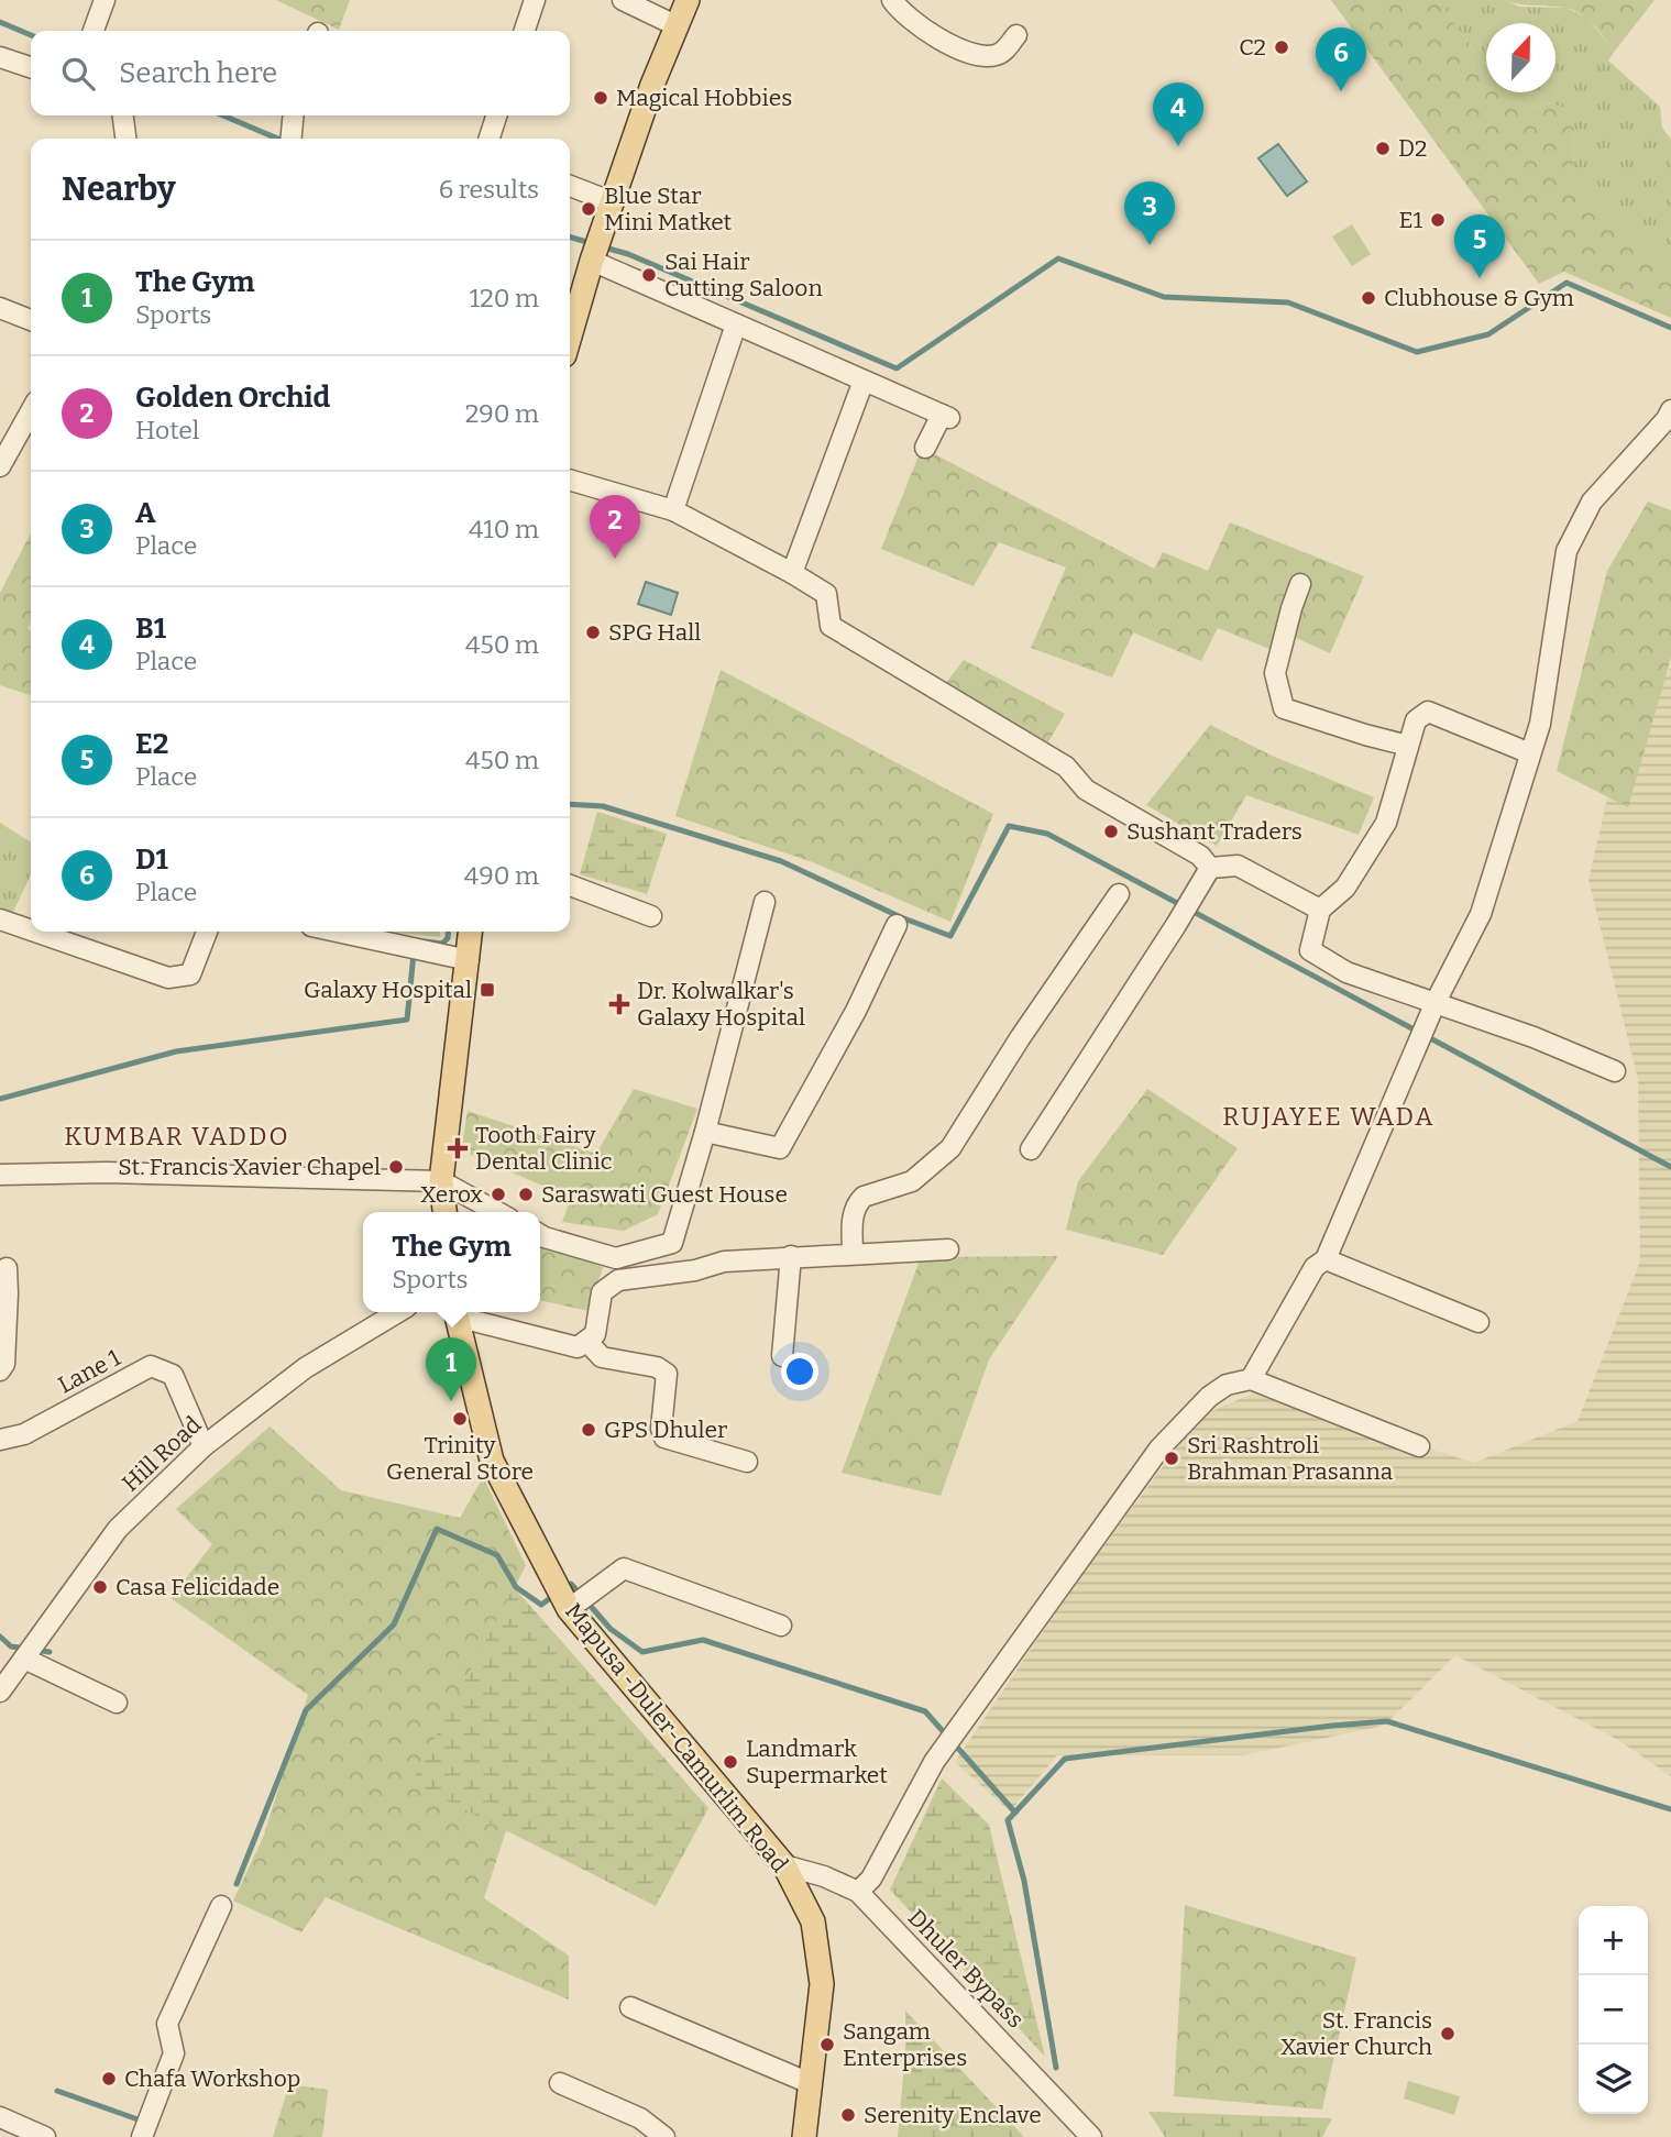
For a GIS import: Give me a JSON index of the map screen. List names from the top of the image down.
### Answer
{
  "streets": {
    "main road": ["Mapusa -Duler-Camurlim Road"],
    "street": ["Lane 1", "Hill Road", "Dhuler Bypass"]
  },
  "crossings": [
    ["Lane 1", "Hill Road"],
    ["Mapusa -Duler-Camurlim Road", "Dhuler Bypass"]
  ],
  "districts": ["RUJAYEE WADA", "KUMBAR VADDO"],
  "places": {
    "other": [
      "C2",
      "Magical Hobbies",
      "D2",
      "Blue Star Mini Matket",
      "E1",
      "Sai Hair Cutting Saloon",
      "Clubhouse & Gym",
      "SPG Hall",
      "Sushant Traders",
      "St. Francis Xavier Chapel",
      "Xerox",
      "Saraswati Guest House",
      "Trinity General Store",
      "GPS Dhuler",
      "Sri Rashtroli Brahman Prasanna",
      "Casa Felicidade",
      "Landmark Supermarket",
      "St. Francis Xavier Church",
      "Sangam Enterprises",
      "Chafa Workshop",
      "Serenity Enclave"
    ],
    "transit": ["Galaxy Hospital"],
    "health": ["Dr. Kolwalkar's Galaxy Hospital", "Tooth Fairy Dental Clinic"]
  },
  "north": "top",
  "page": {
    "pins": [
      "6",
      "4",
      "3",
      "5",
      "2",
      "1"
    ],
    "search": "Search here",
    "heading": ["Nearby", "6 results"],
    "list": [
      {
        "mark": "1",
        "name": "The Gym",
        "note": "Sports",
        "value": "120 m"
      },
      {
        "mark": "2",
        "name": "Golden Orchid",
        "note": "Hotel",
        "value": "290 m"
      },
      {
        "mark": "3",
        "name": "A",
        "note": "Place",
        "value": "410 m"
      },
      {
        "mark": "4",
        "name": "B1",
        "note": "Place",
        "value": "450 m"
      },
      {
        "mark": "5",
        "name": "E2",
        "note": "Place",
        "value": "450 m"
      },
      {
        "mark": "6",
        "name": "D1",
        "note": "Place",
        "value": "490 m"
      }
    ],
    "popup": ["The Gym", "Sports"],
    "map_buttons": ["+", "−"]
  }
}
